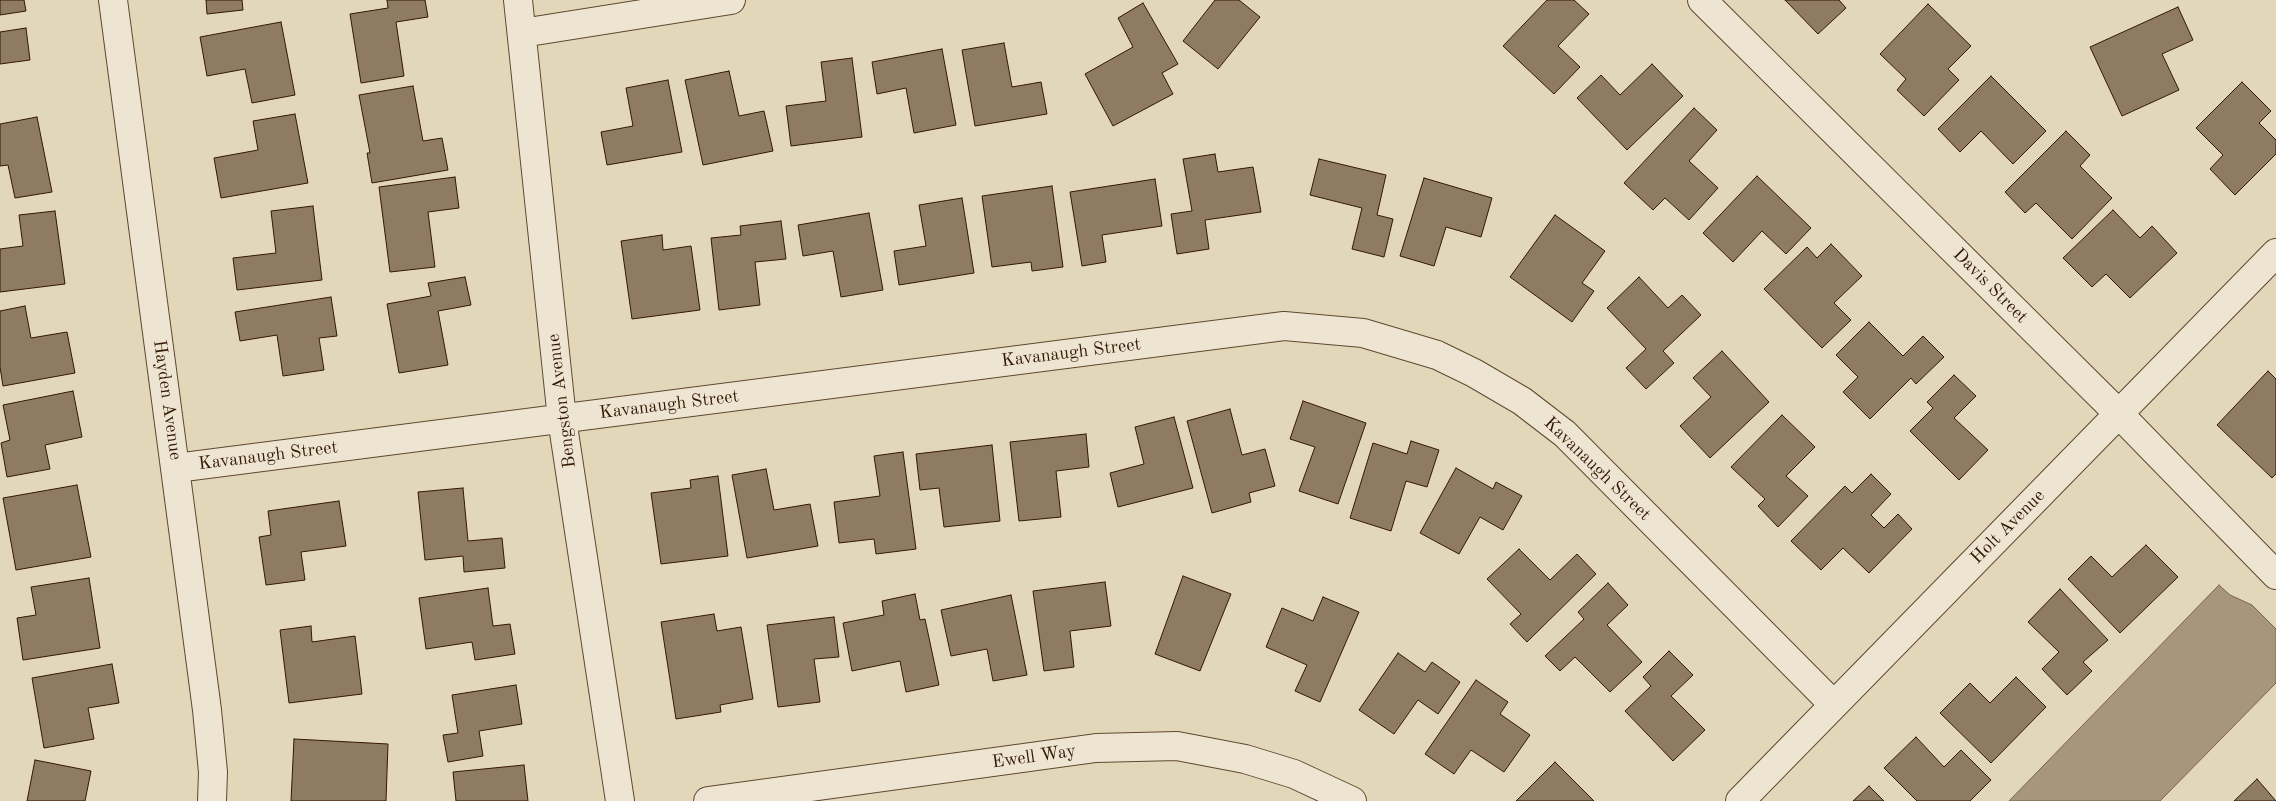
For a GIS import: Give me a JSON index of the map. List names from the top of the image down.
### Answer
{
  "streets": {
    "street": [
      "Davis Street",
      "Kavanaugh Street",
      "Hayden Avenue",
      "Bengston Avenue",
      "Holt Avenue",
      "Ewell Way"
    ]
  },
  "crossings": [
    ["Davis Street", "Holt Avenue"],
    ["Kavanaugh Street", "Hayden Avenue"],
    ["Kavanaugh Street", "Bengston Avenue"],
    ["Kavanaugh Street", "Holt Avenue"]
  ]
}
